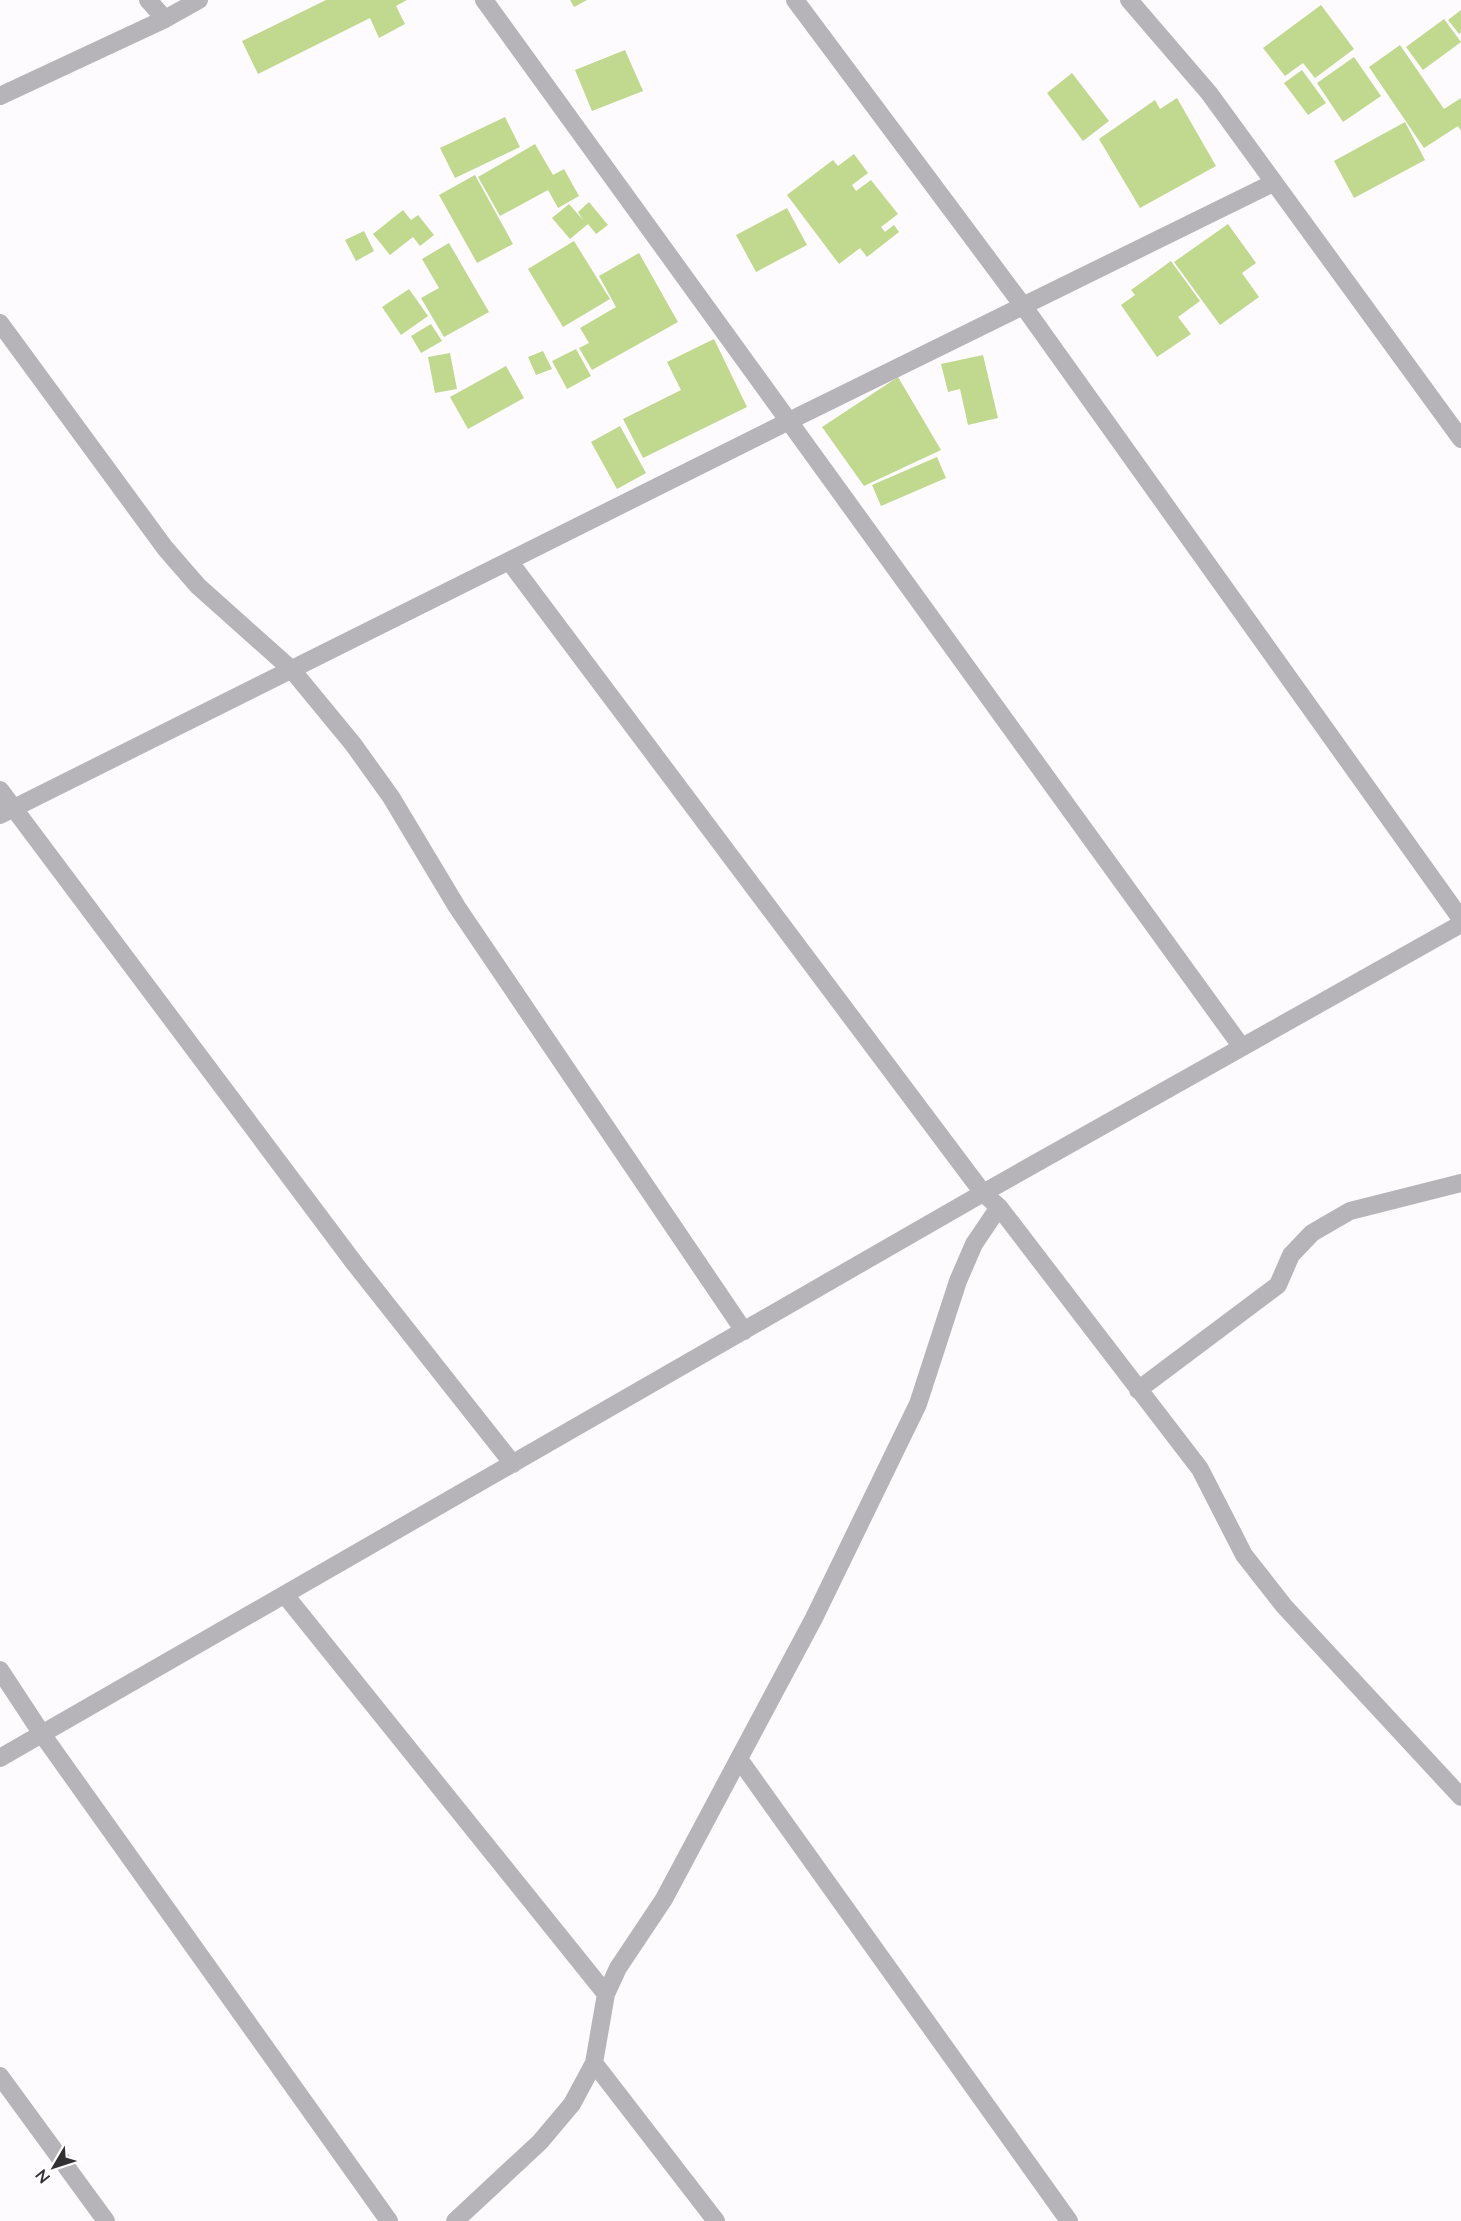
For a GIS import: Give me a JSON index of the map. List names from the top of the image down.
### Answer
{
  "north": "bottom left"
}
